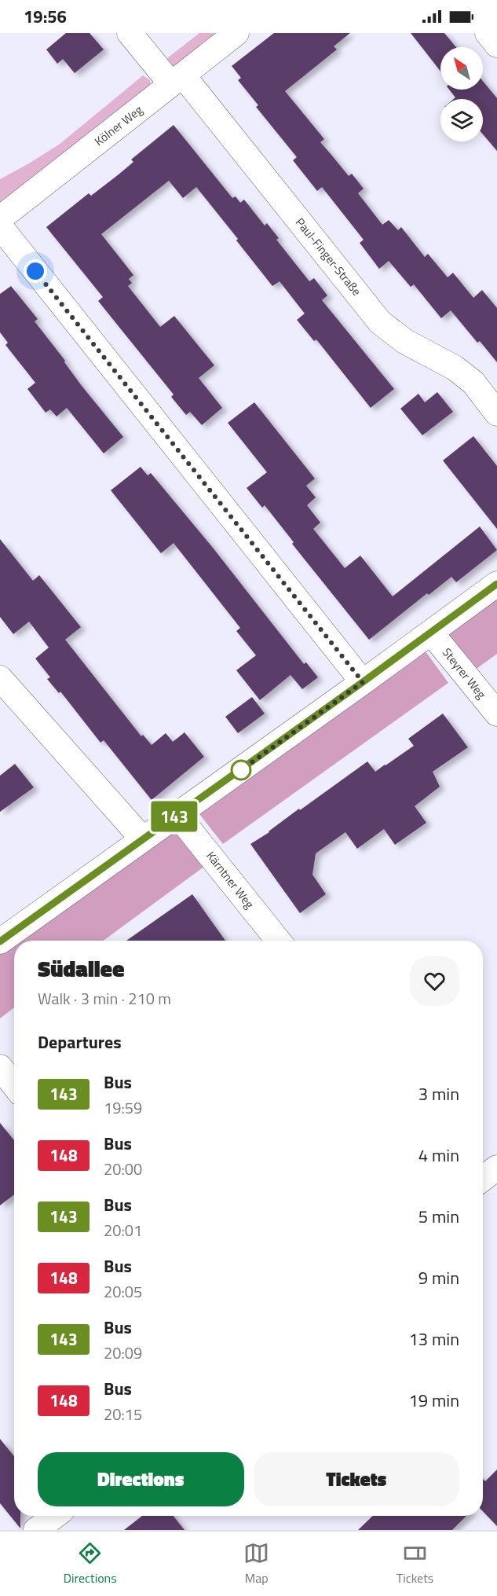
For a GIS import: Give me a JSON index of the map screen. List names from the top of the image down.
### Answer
{
  "streets": {
    "street": [
      "Kölner Weg",
      "Paul-Finger-Straße",
      "Steyrer Weg",
      "Kärntner Weg"
    ]
  },
  "crossings": [
    ["Kölner Weg", "Paul-Finger-Straße"]
  ],
  "lines": ["bus line 143"],
  "north": "top left",
  "page": {
    "status": "19:56",
    "on_map": "143",
    "heading": [
      ["Südallee", "Walk · 3 min · 210 m"],
      "Departures"
    ],
    "list": [
      {
        "mark": "143",
        "name": "Bus",
        "note": "19:59",
        "value": "3 min"
      },
      {
        "mark": "148",
        "name": "Bus",
        "note": "20:00",
        "value": "4 min"
      },
      {
        "mark": "143",
        "name": "Bus",
        "note": "20:01",
        "value": "5 min"
      },
      {
        "mark": "148",
        "name": "Bus",
        "note": "20:05",
        "value": "9 min"
      },
      {
        "mark": "143",
        "name": "Bus",
        "note": "20:09",
        "value": "13 min"
      },
      {
        "mark": "148",
        "name": "Bus",
        "note": "20:15",
        "value": "19 min"
      }
    ],
    "buttons": ["Directions", "Tickets"],
    "tabs": ["Directions", "Map", "Tickets"]
  }
}
